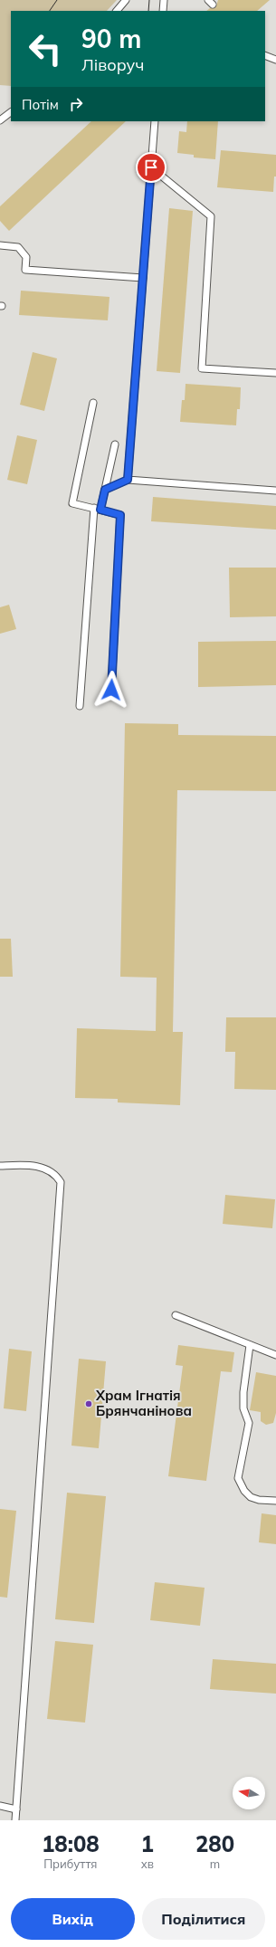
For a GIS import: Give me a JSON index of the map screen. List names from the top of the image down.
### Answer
{
  "places": ["Храм Ігнатія Брянчанінова"],
  "north": "left",
  "page": {
    "turn": ["90 m", "Ліворуч"],
    "then": "Потім",
    "eta": [
      "18:08",
      "Прибуття",
      "1",
      "хв",
      "280",
      "m"
    ],
    "buttons": ["Вихід", "Поділитися"]
  }
}
